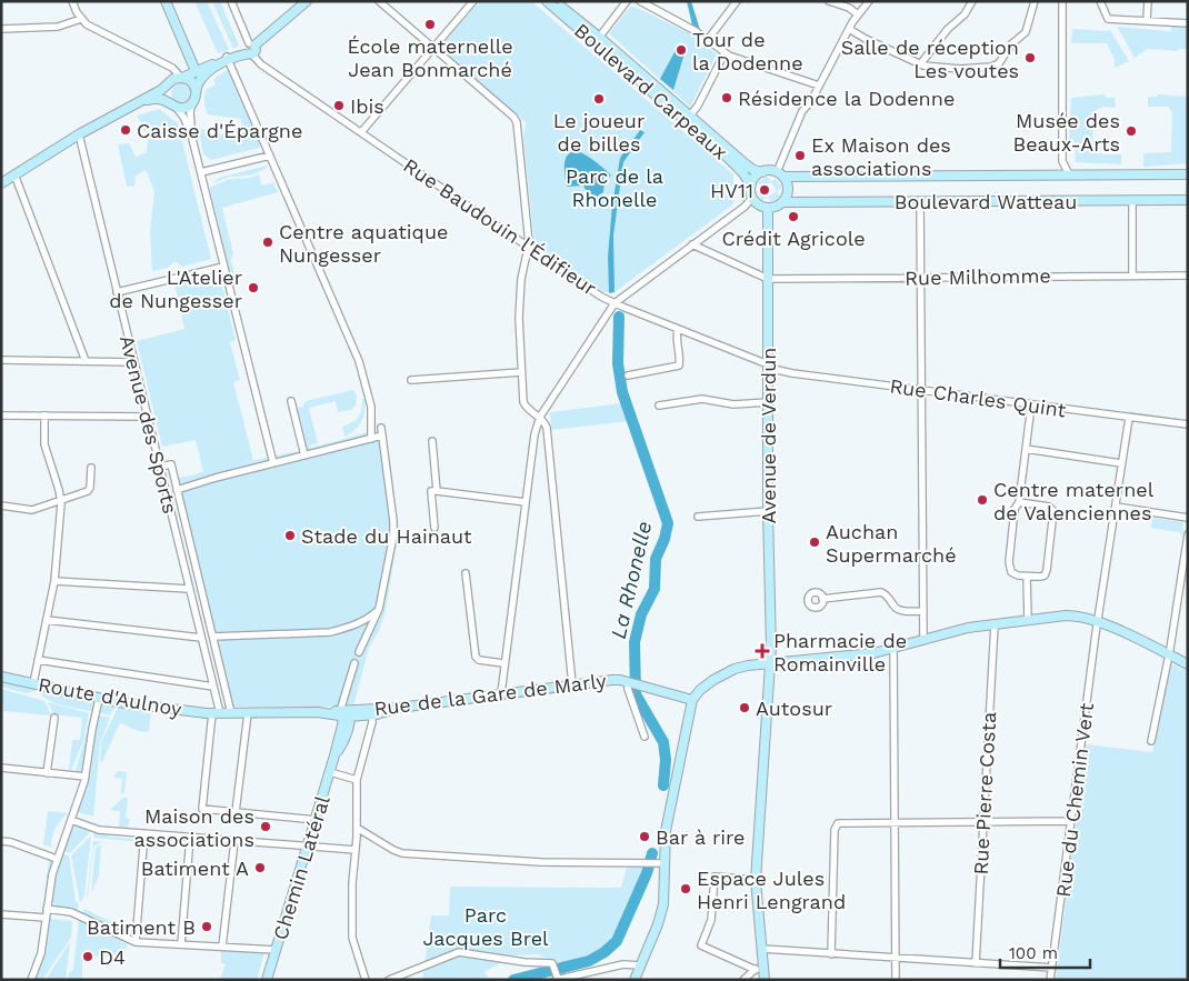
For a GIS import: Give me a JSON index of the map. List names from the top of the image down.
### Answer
{
  "streets": {
    "main road": [
      "Boulevard Carpeaux",
      "Boulevard Watteau",
      "Avenue de Verdun",
      "Rue de la Gare de Marly",
      "Route d'Aulnoy",
      "Chemin Latéral"
    ],
    "street": [
      "Rue Baudouin l'Édifieur",
      "Rue Milhomme",
      "Rue Charles Quint",
      "Avenue des Sports",
      "Rue Pierre Costa",
      "Rue du Chemin Vert"
    ]
  },
  "crossings": [
    ["Boulevard Carpeaux", "Boulevard Watteau"],
    ["Boulevard Carpeaux", "Avenue de Verdun"],
    ["Boulevard Watteau", "Avenue de Verdun"],
    ["Rue Baudouin l'Édifieur", "Rue Charles Quint"],
    ["Rue Baudouin l'Édifieur", "Avenue de Verdun"],
    ["Rue Milhomme", "Avenue de Verdun"],
    ["Rue Charles Quint", "Avenue de Verdun"],
    ["Rue Charles Quint", "Rue du Chemin Vert"],
    ["Avenue des Sports", "Route d'Aulnoy"],
    ["Rue de la Gare de Marly", "Route d'Aulnoy"],
    ["Rue de la Gare de Marly", "Chemin Latéral"],
    ["Route d'Aulnoy", "Chemin Latéral"]
  ],
  "water": ["La Rhonelle"],
  "parks": ["Parc de la Rhonelle", "Parc Jacques Brel"],
  "places": {
    "other": [
      "École maternelle Jean Bonmarché",
      "Tour de la Dodenne",
      "Salle de réception Les voutes",
      "Résidence la Dodenne",
      "Le joueur de billes",
      "Ibis",
      "Caisse d'Épargne",
      "Musée des Beaux-Arts",
      "Ex Maison des associations",
      "HV11",
      "Crédit Agricole",
      "Centre aquatique Nungesser",
      "L'Atelier de Nungesser",
      "Centre maternel de Valenciennes",
      "Stade du Hainaut",
      "Auchan Supermarché",
      "Autosur",
      "Maison des associations",
      "Bar à rire",
      "Batiment A",
      "Espace Jules Henri Lengrand",
      "Batiment B",
      "D4"
    ],
    "health": ["Pharmacie de Romainville"]
  },
  "scale_bar": "100 m"
}
